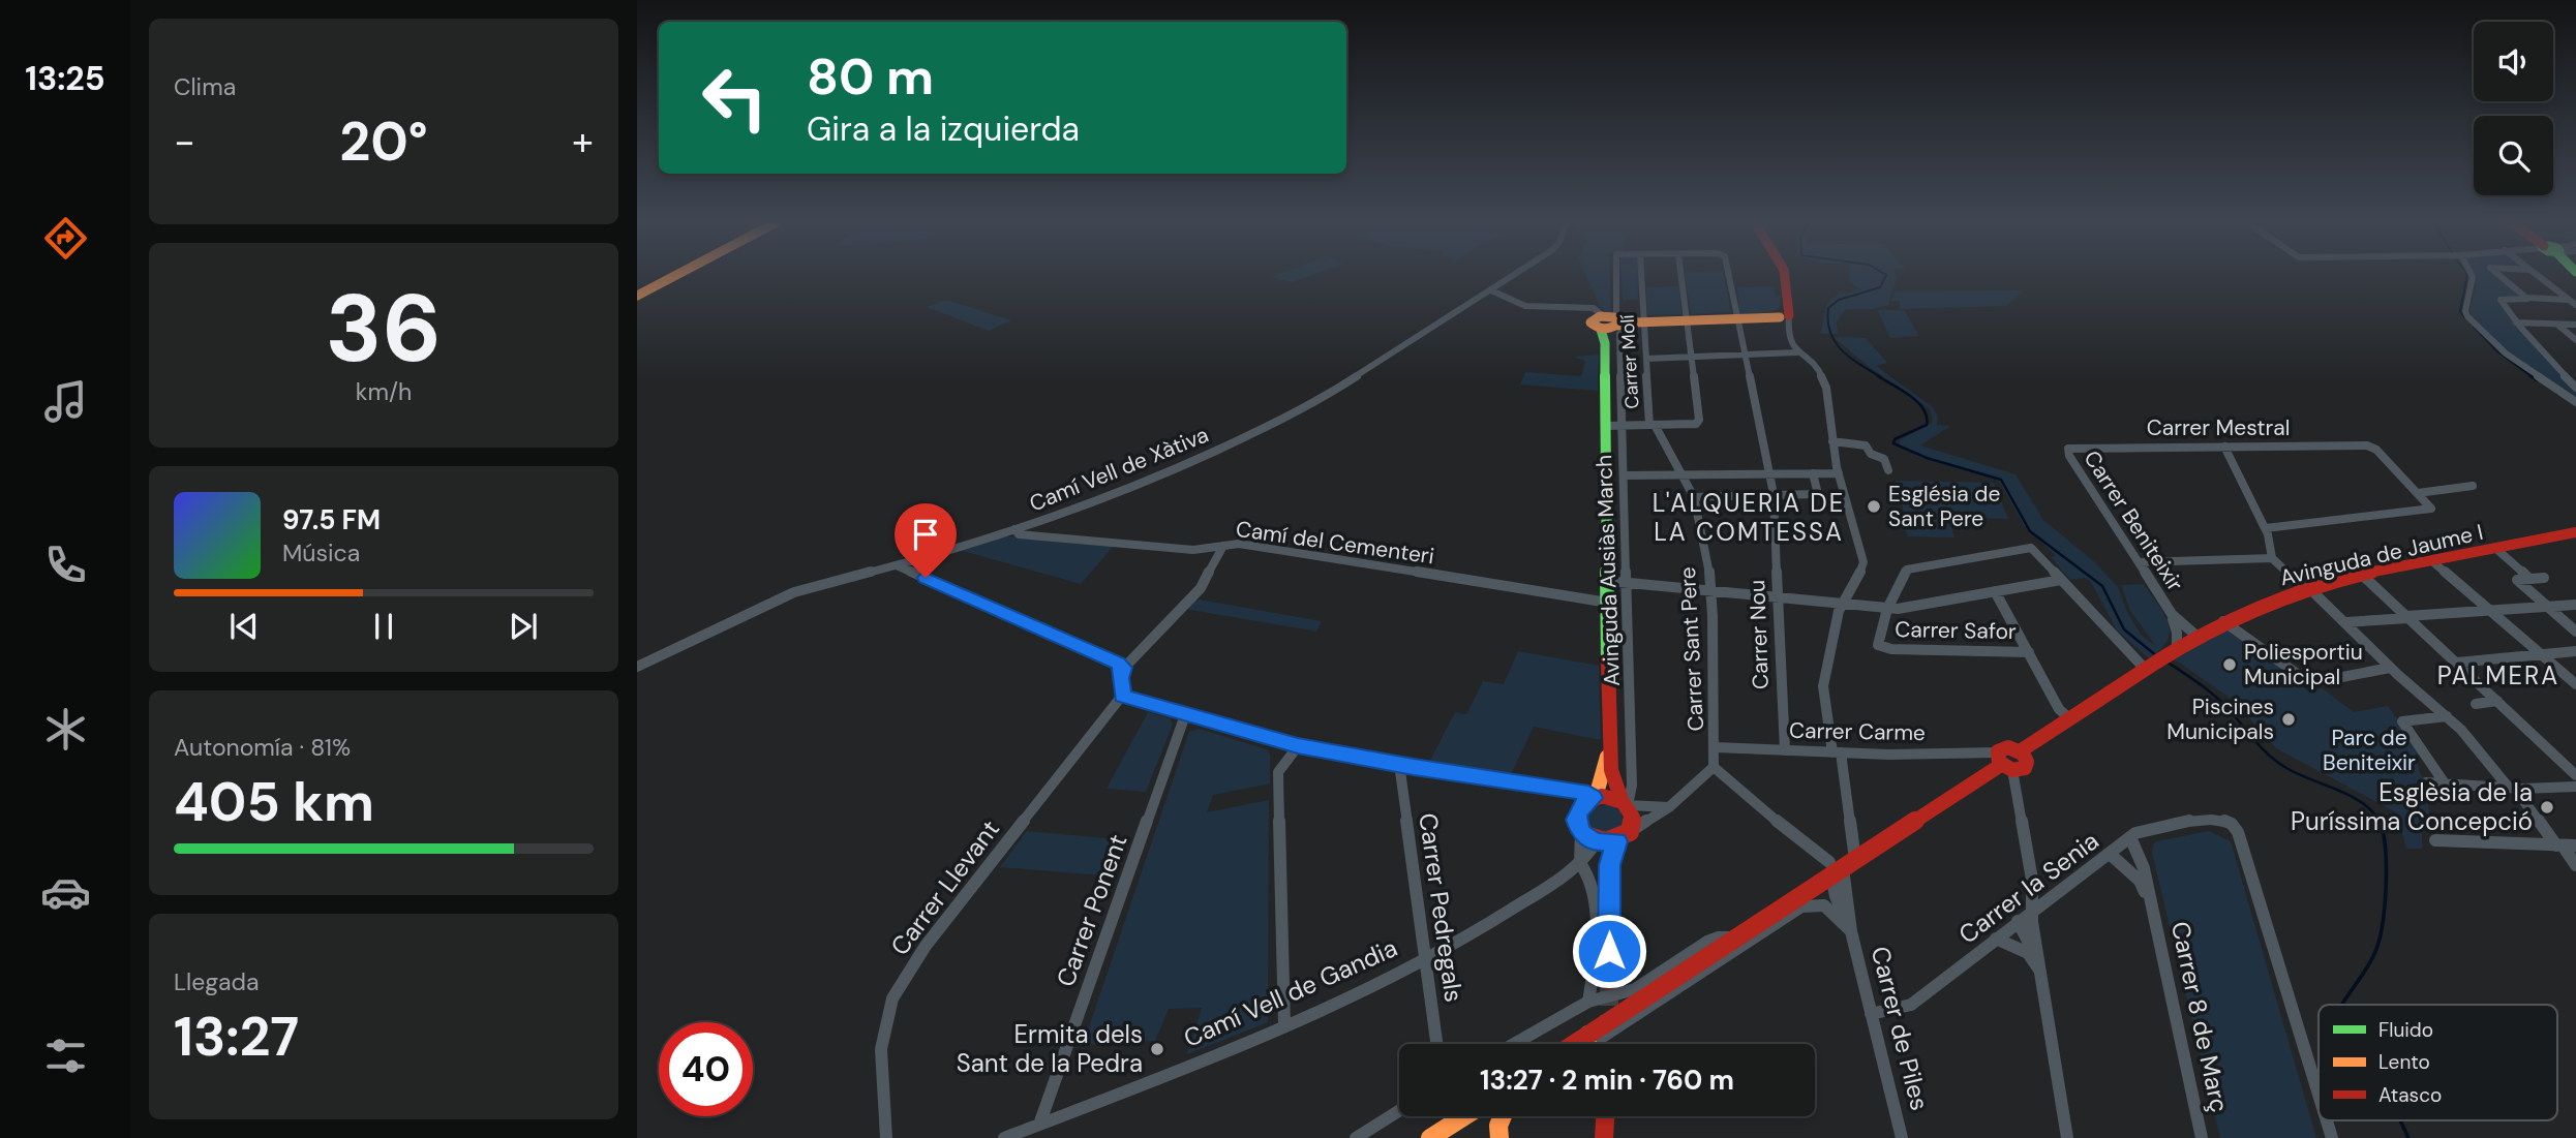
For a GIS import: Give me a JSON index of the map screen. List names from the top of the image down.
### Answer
{
  "streets": {
    "main road": ["Avinguda de Jaume I"],
    "street": [
      "Carrer Molí",
      "Carrer Mestral",
      "Camí Vell de Xàtiva",
      "Carrer Beniteixir",
      "Camí del Cementeri",
      "Avinguda Ausiàs March",
      "Carrer Safor",
      "Carrer Nou",
      "Carrer Sant Pere",
      "Carrer Carme",
      "Carrer Llevant",
      "Carrer la Senia",
      "Carrer Pedregals",
      "Carrer Ponent",
      "Camí Vell de Gandia",
      "Carrer 8 de Març",
      "Carrer de Piles"
    ]
  },
  "crossings": [
    ["Carrer Molí", "Carrer Sant Pere"],
    ["Carrer Mestral", "Carrer Beniteixir"],
    ["Camí Vell de Xàtiva", "Camí del Cementeri"],
    ["Carrer Beniteixir", "Avinguda de Jaume I"],
    ["Avinguda Ausiàs March", "Camí Vell de Gandia"],
    ["Carrer Nou", "Carrer Carme"],
    ["Carrer Sant Pere", "Carrer Carme"],
    ["Carrer la Senia", "Carrer 8 de Març"],
    ["Carrer la Senia", "Carrer de Piles"],
    ["Carrer Pedregals", "Camí Vell de Gandia"],
    ["Carrer Ponent", "Camí Vell de Gandia"]
  ],
  "districts": ["L'ALQUERIA DE LA COMTESSA", "PALMERA"],
  "parks": ["Parc de Beniteixir"],
  "places": [
    "Església de Sant Pere",
    "Poliesportiu Municipal",
    "Piscines Municipals",
    "Esglèsia de la Puríssima Concepció",
    "Ermita dels Sant de la Pedra"
  ],
  "legend": ["Fluido", "Lento", "Atasco"],
  "page": {
    "tabs": "13:25",
    "tile": [
      "Clima",
      ["36", "km/h"],
      ["Autonomía · 81%", "405 km"],
      ["Llegada", "13:27"]
    ],
    "turn": ["80 m", "Gira a la izquierda"],
    "heat": ["−", "20°", "+"],
    "song": ["97.5 FM", "Música"],
    "limit": "40",
    "trip": "13:27 · 2 min · 760 m"
  }
}
